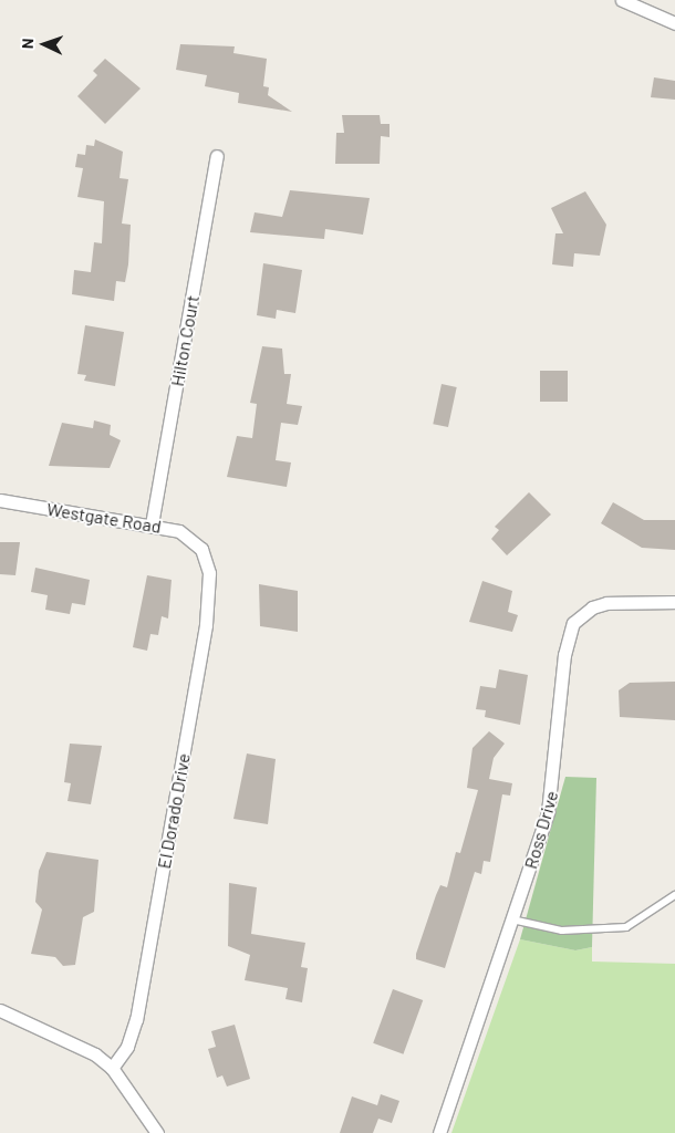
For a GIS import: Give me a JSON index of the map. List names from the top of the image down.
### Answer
{
  "streets": {
    "street": [
      "Hilton Court",
      "Westgate Road",
      "El Dorado Drive",
      "Ross Drive"
    ]
  },
  "crossings": [
    ["Hilton Court", "Westgate Road"],
    ["Westgate Road", "El Dorado Drive"]
  ],
  "north": "left"
}
